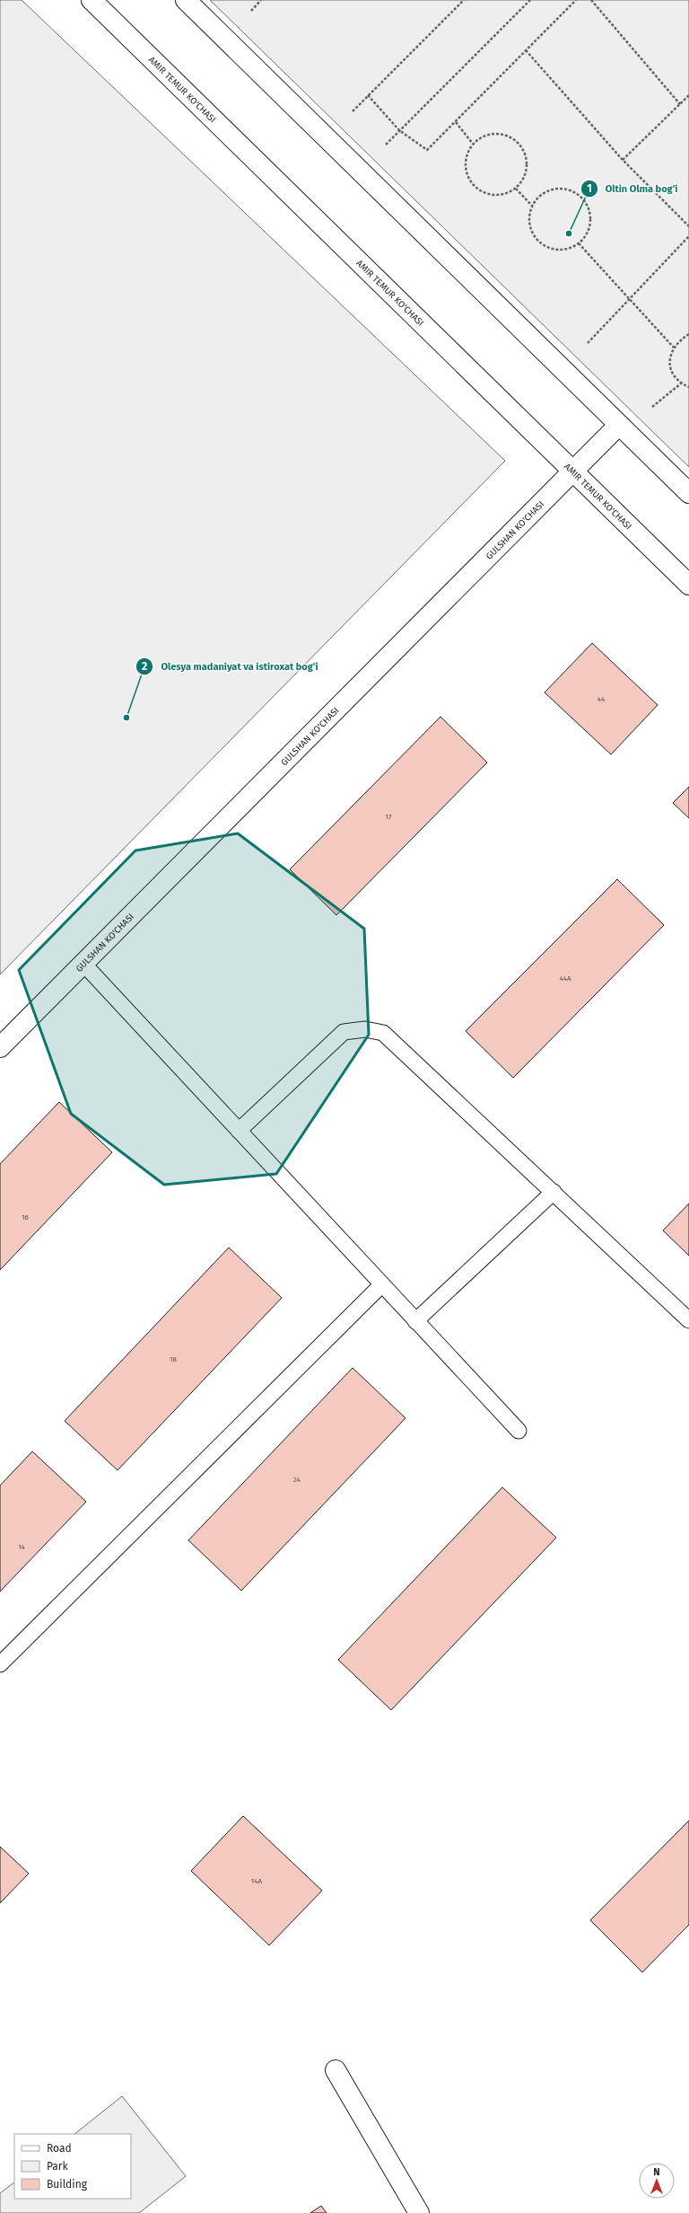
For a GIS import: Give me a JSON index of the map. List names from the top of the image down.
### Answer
{
  "streets": {
    "main road": ["AMIR TEMUR KO'CHASI", "GULSHAN KO'CHASI"]
  },
  "crossings": [
    ["AMIR TEMUR KO'CHASI", "GULSHAN KO'CHASI"]
  ],
  "places": ["Oltin Olma bog'i", "Olesya madaniyat va istiroxat bog'i"],
  "house_numbers": [
    "44",
    "17",
    "44А",
    "16",
    "18",
    "24",
    "14",
    "14А"
  ],
  "legend": ["Road", "Park", "Building"],
  "north": "top"
}
